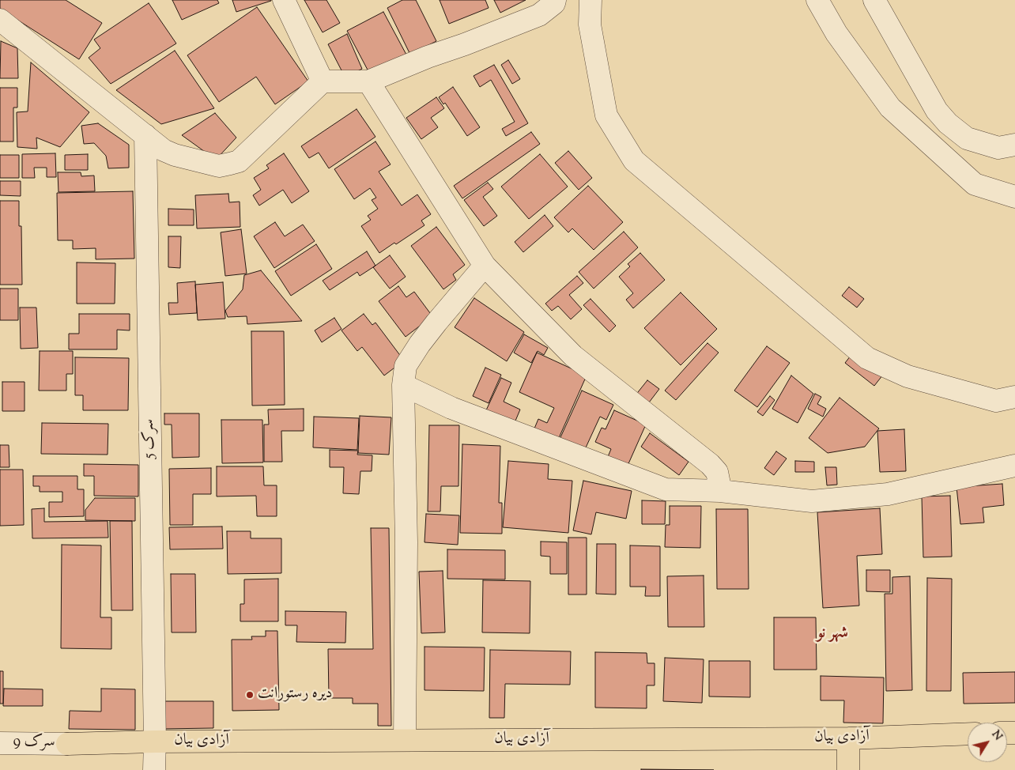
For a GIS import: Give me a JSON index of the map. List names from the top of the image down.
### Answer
{
  "streets": {
    "main road": ["آزادی بیان"],
    "street": ["سرک 5", "سرک 9"]
  },
  "crossings": [
    ["سرک 5", "آزادی بیان"],
    ["آزادی بیان", "سرک 9"]
  ],
  "districts": ["شهر نو"],
  "places": ["دیره رستورانت"],
  "north": "top right"
}
